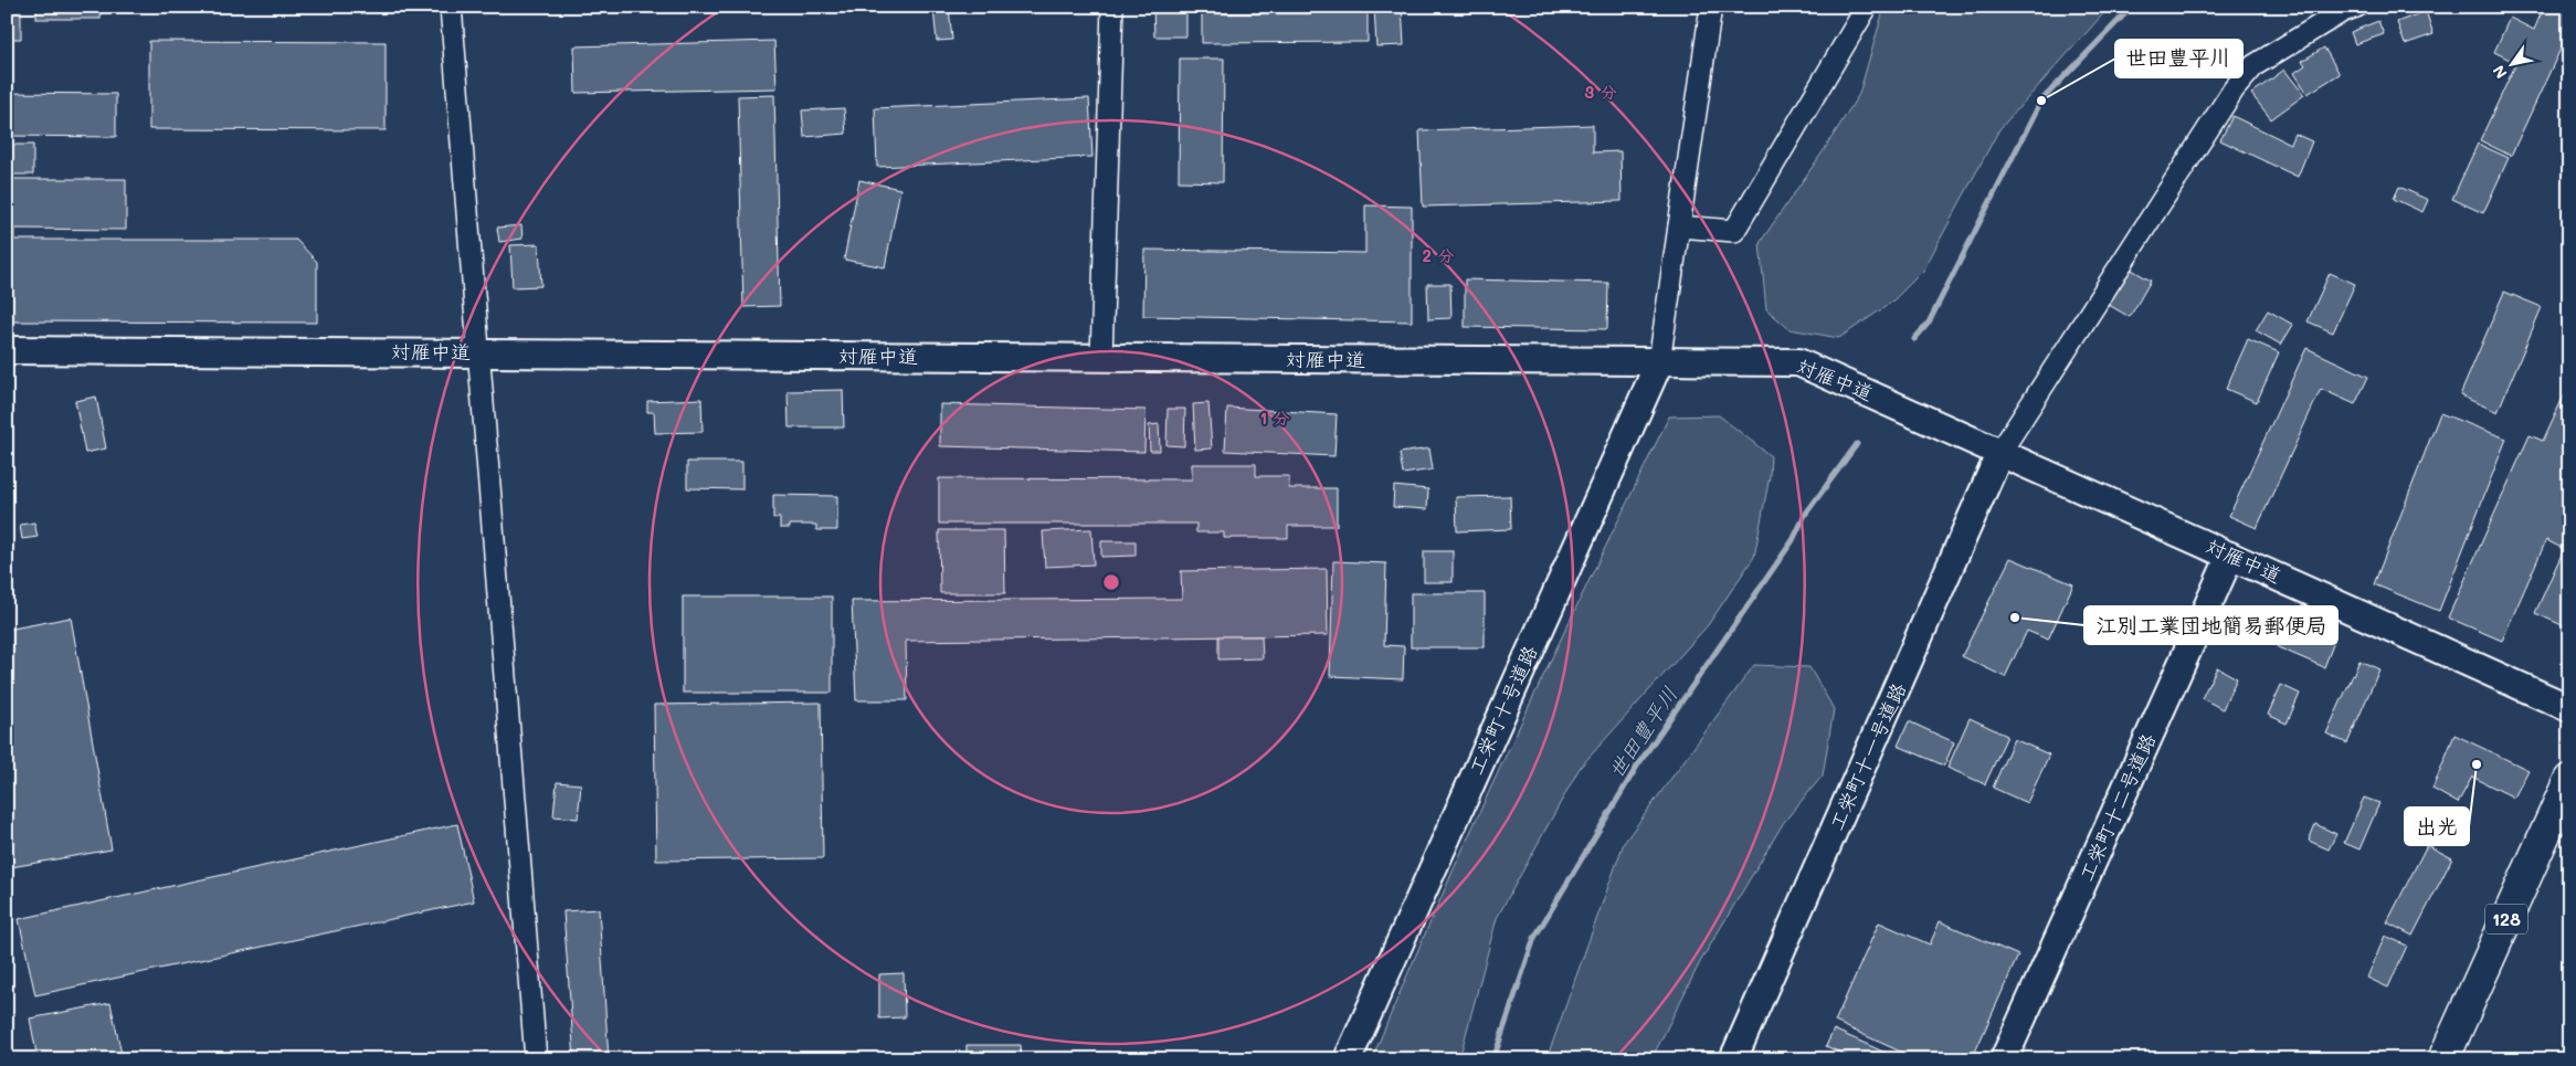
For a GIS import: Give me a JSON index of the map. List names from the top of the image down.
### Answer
{
  "streets": {
    "main road": ["128"],
    "street": [
      "対雁中道",
      "工栄町十号道路",
      "工栄町十一号道路",
      "工栄町十二号道路"
    ]
  },
  "crossings": [
    ["対雁中道", "工栄町十号道路"],
    ["対雁中道", "工栄町十一号道路"],
    ["対雁中道", "工栄町十二号道路"]
  ],
  "water": ["世田豊平川"],
  "places": ["世田豊平川", "江別工業団地簡易郵便局", "出光"],
  "north": "bottom left",
  "rings": ["3 分", "2 分", "1 分"]
}
